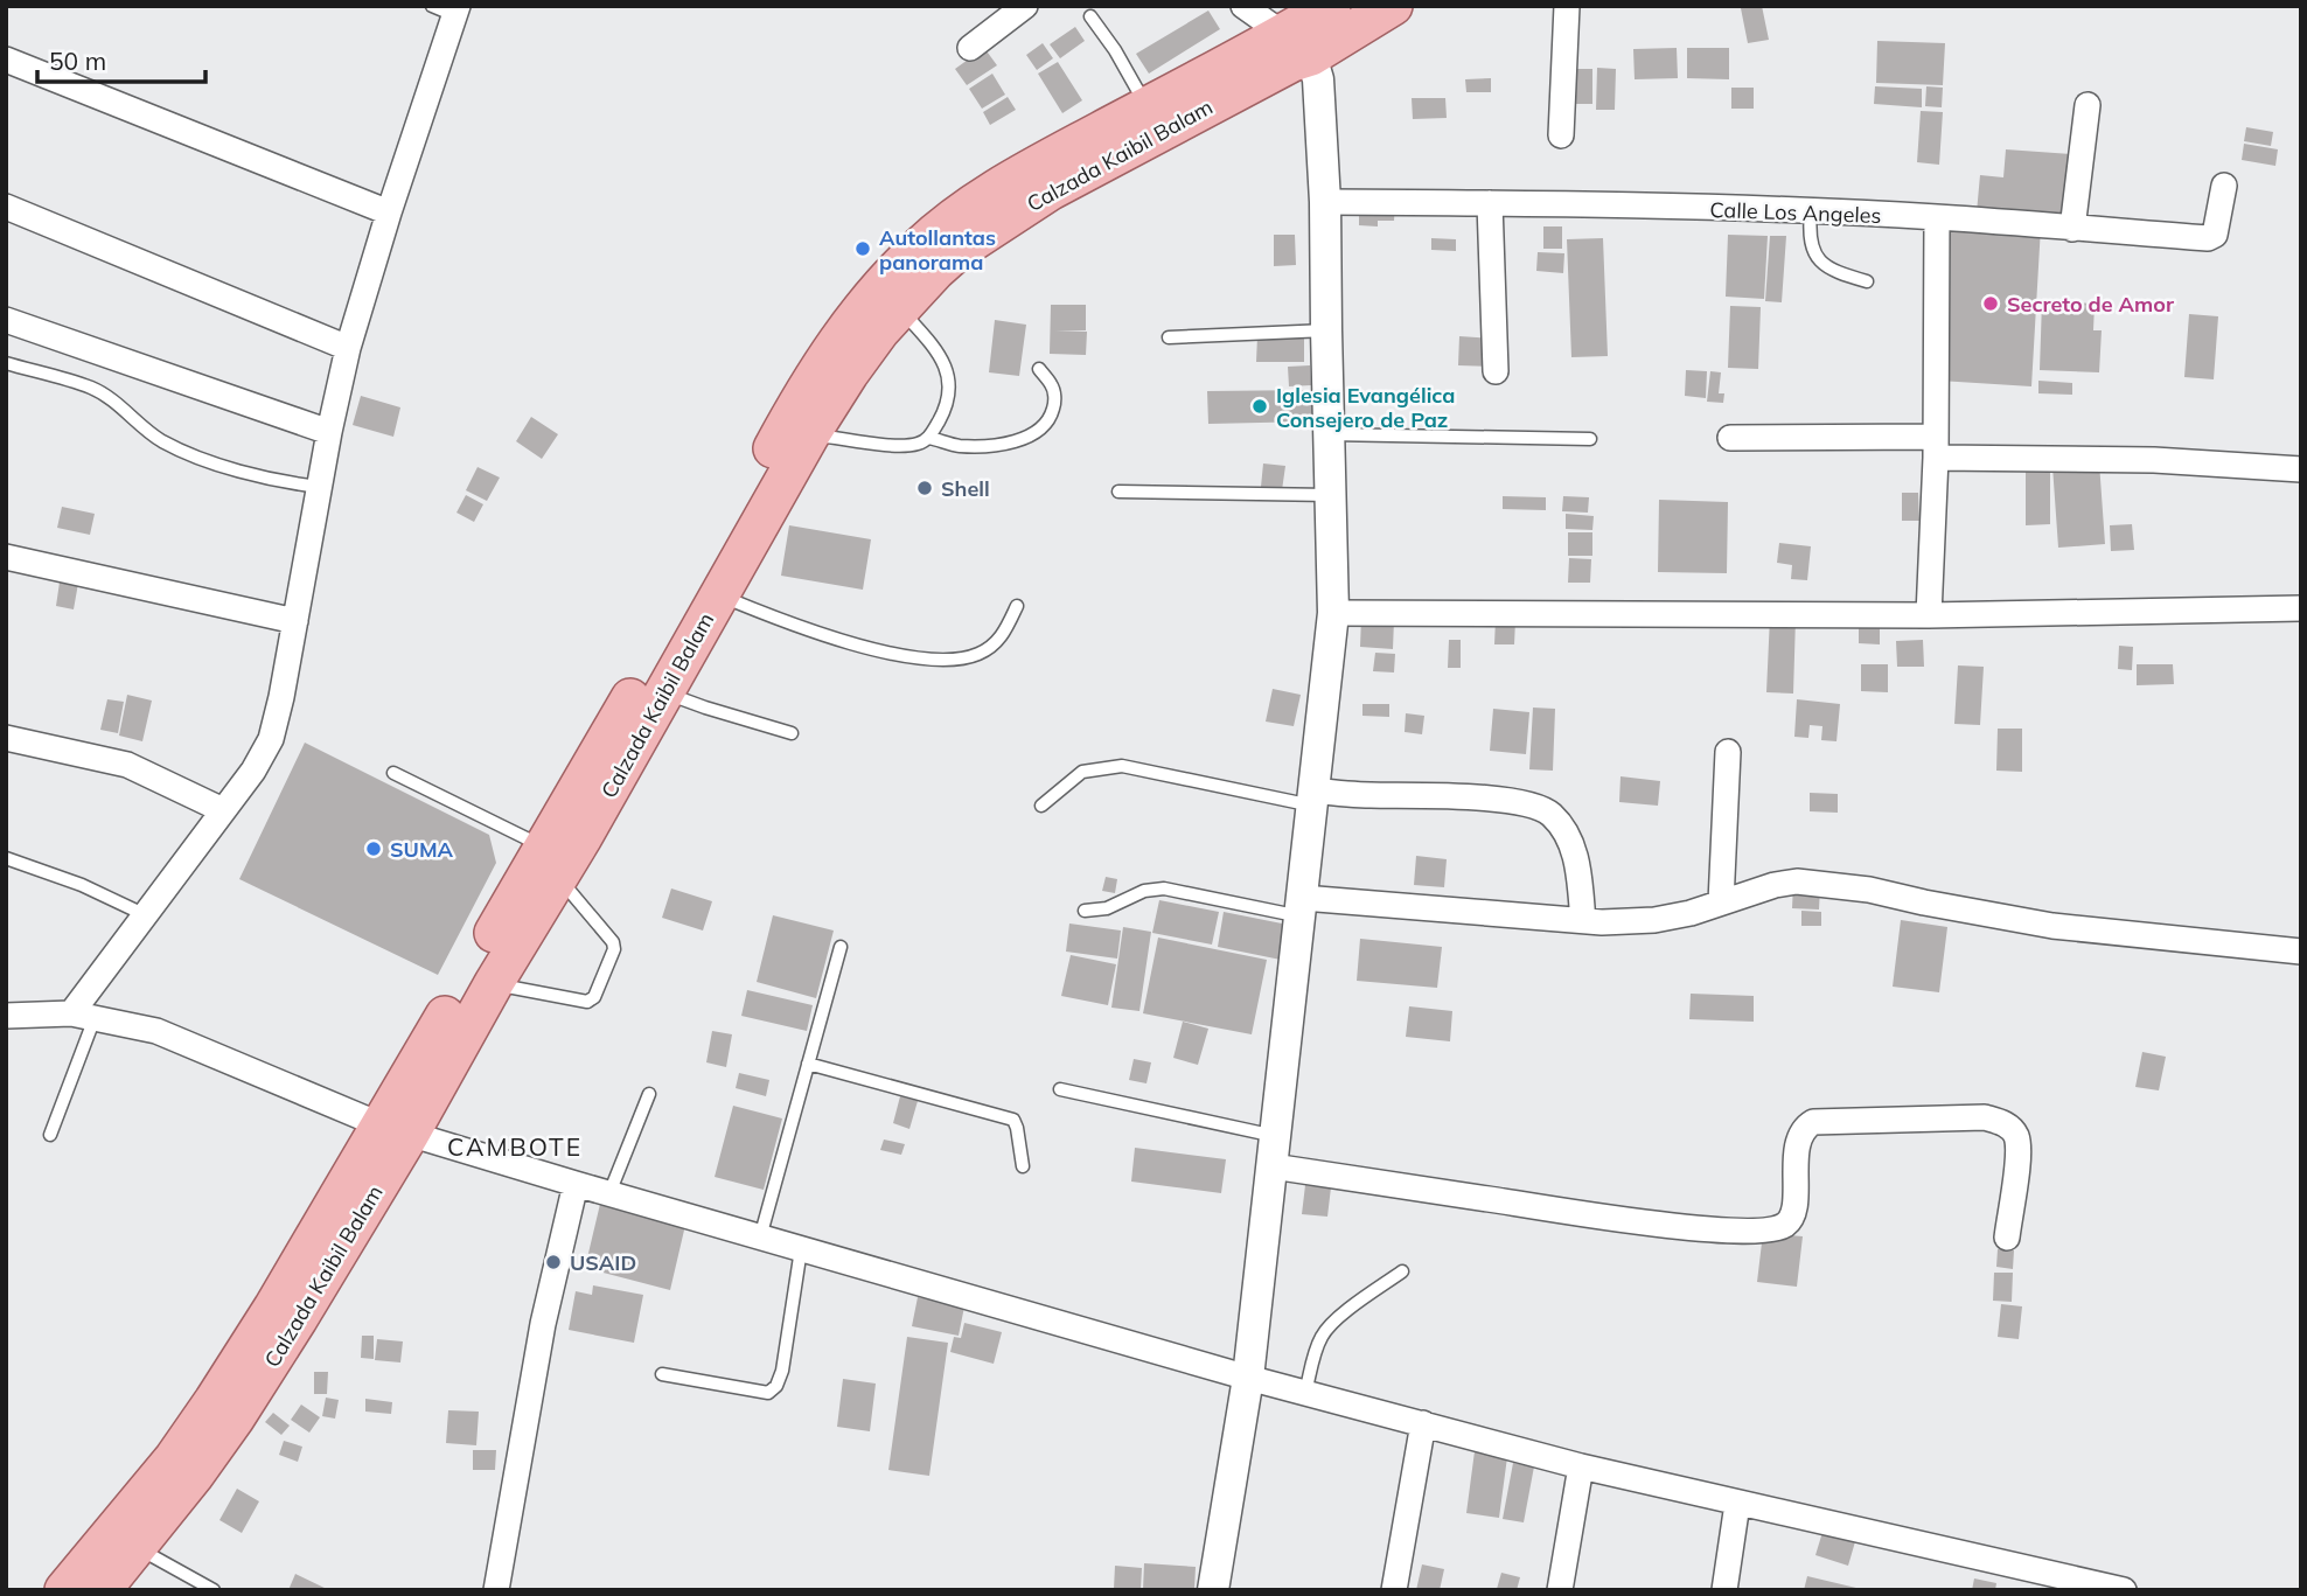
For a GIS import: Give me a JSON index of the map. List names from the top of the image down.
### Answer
{
  "streets": {
    "main road": ["Calzada Kaibil Balam"],
    "street": ["Calle Los Angeles"]
  },
  "districts": ["CAMBOTE"],
  "places": [
    "Autollantas panorama",
    "Secreto de Amor",
    "Iglesia Evangélica Consejero de Paz",
    "Shell",
    "SUMA",
    "USAID"
  ],
  "scale_bar": "50 m"
}
